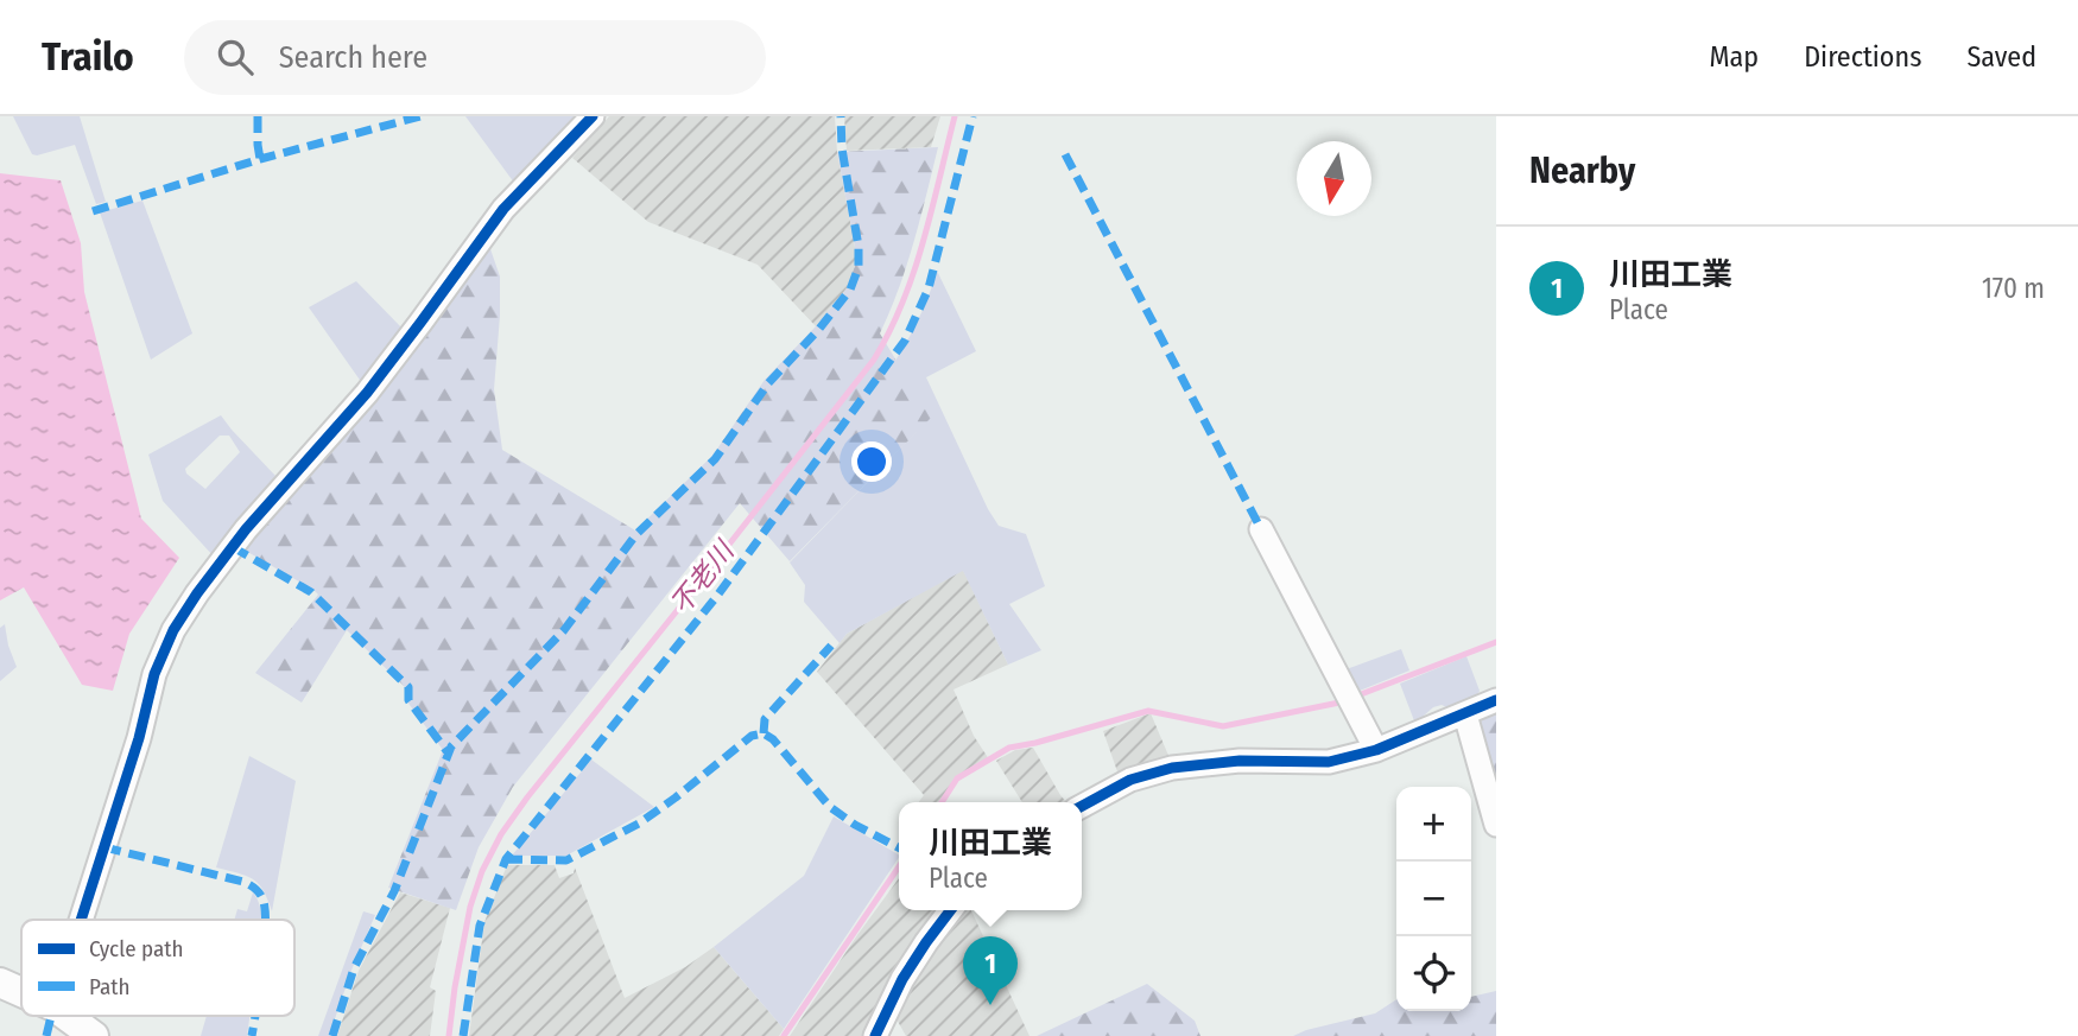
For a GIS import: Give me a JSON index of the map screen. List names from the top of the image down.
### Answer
{
  "water": ["不老川"],
  "legend": ["Cycle path", "Path"],
  "north": "bottom",
  "page": {
    "header": "Trailo",
    "search": "Search here",
    "nav": ["Map", "Directions", "Saved"],
    "heading": "Nearby",
    "list": [
      {
        "mark": "1",
        "name": "川田工業",
        "note": "Place",
        "value": "170 m"
      }
    ],
    "map_buttons": ["+", "−"],
    "popup": ["川田工業", "Place"],
    "pins": "1"
  }
}
